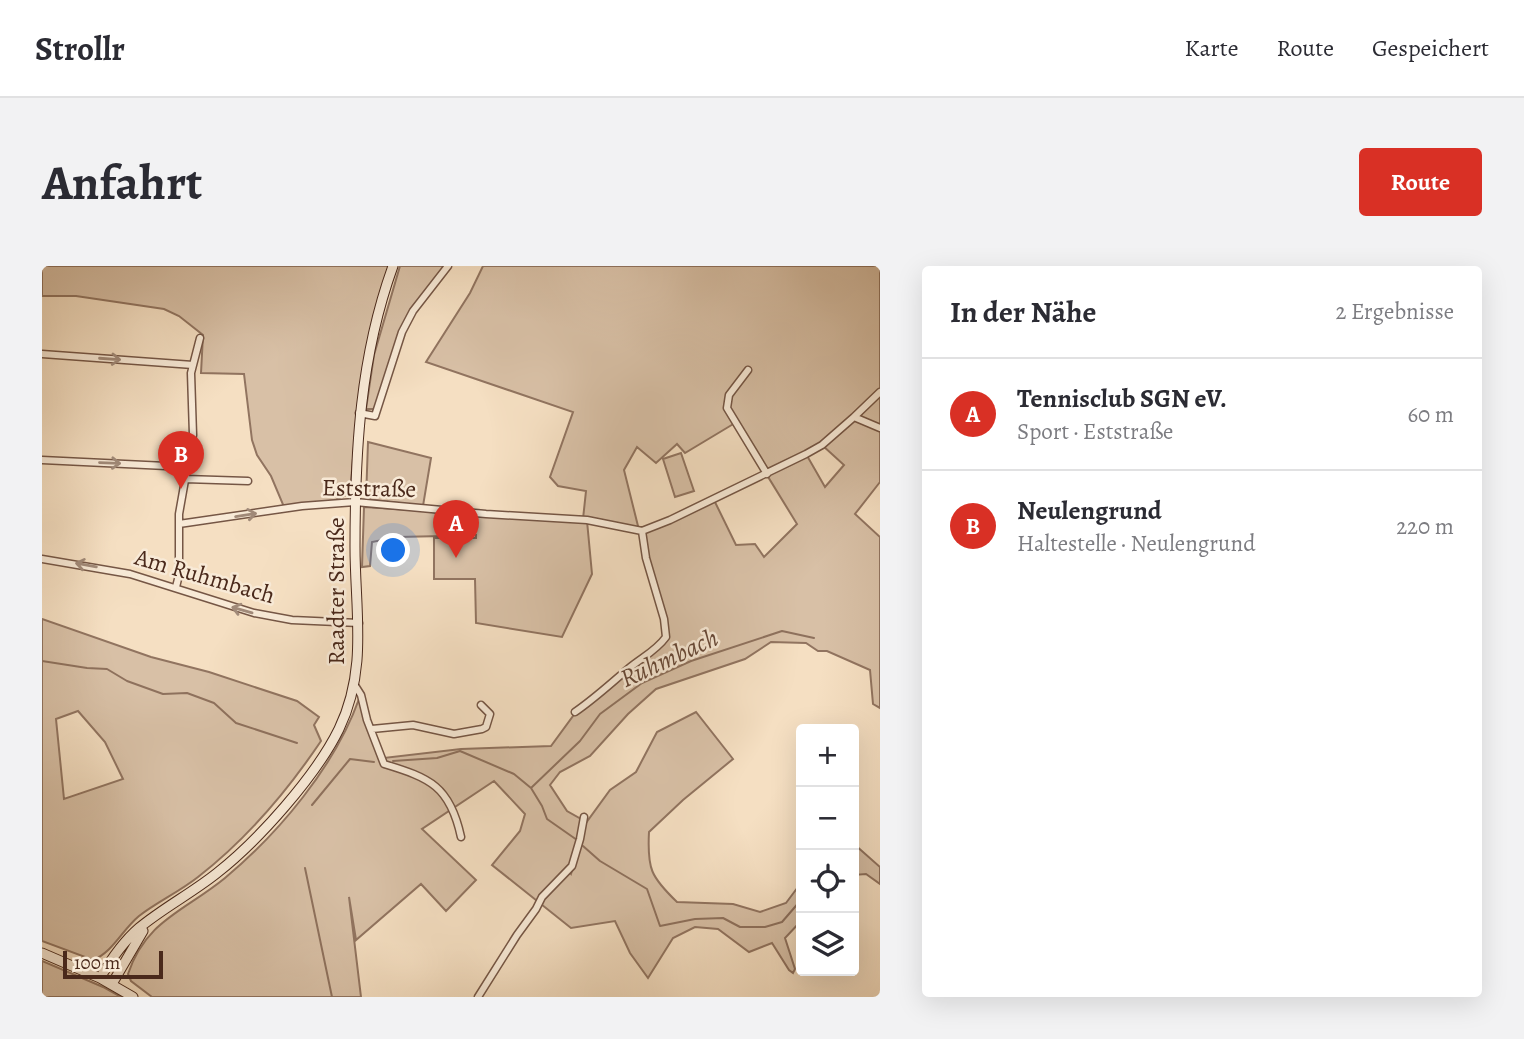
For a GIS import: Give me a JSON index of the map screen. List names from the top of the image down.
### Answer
{
  "streets": {
    "main road": ["Raadter Straße"],
    "street": ["Eststraße", "Am Ruhmbach"]
  },
  "crossings": [
    ["Eststraße", "Raadter Straße"],
    ["Am Ruhmbach", "Raadter Straße"]
  ],
  "one_way": ["Am Ruhmbach"],
  "water": ["Ruhmbach"],
  "scale_bar": "100 m",
  "page": {
    "header": "Strollr",
    "nav": ["Karte", "Route", "Gespeichert"],
    "buttons": "Route",
    "title": "Anfahrt",
    "heading": ["In der Nähe", "2 Ergebnisse"],
    "list": [
      {
        "mark": "A",
        "name": "Tennisclub SGN eV.",
        "note": "Sport · Eststraße",
        "value": "60 m"
      },
      {
        "mark": "B",
        "name": "Neulengrund",
        "note": "Haltestelle · Neulengrund",
        "value": "220 m"
      }
    ],
    "pins": ["B", "A"],
    "map_buttons": ["+", "−"],
    "scale": "100 m"
  }
}
